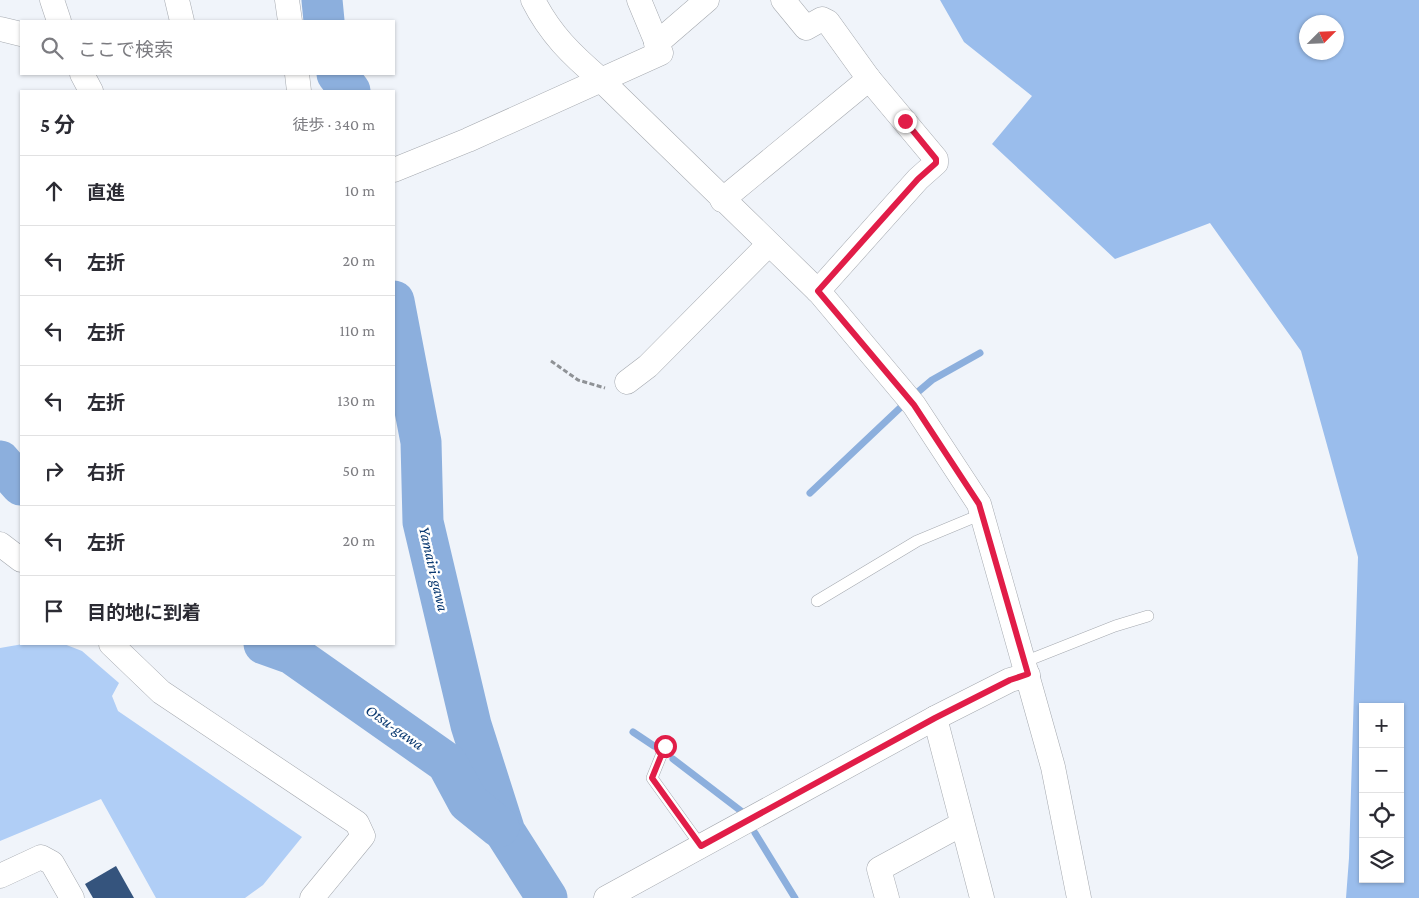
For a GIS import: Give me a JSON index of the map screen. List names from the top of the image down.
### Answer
{
  "water": ["Yamairi-gawa", "Otsu-gawa"],
  "north": "top right",
  "page": {
    "search": "ここで検索",
    "heading": ["5 分", "徒歩 · 340 m"],
    "list": [
      ["直進", "10 m"],
      ["左折", "20 m"],
      ["左折", "110 m"],
      ["左折", "130 m"],
      ["右折", "50 m"],
      ["左折", "20 m"],
      "目的地に到着"
    ],
    "map_buttons": ["+", "−"]
  }
}
